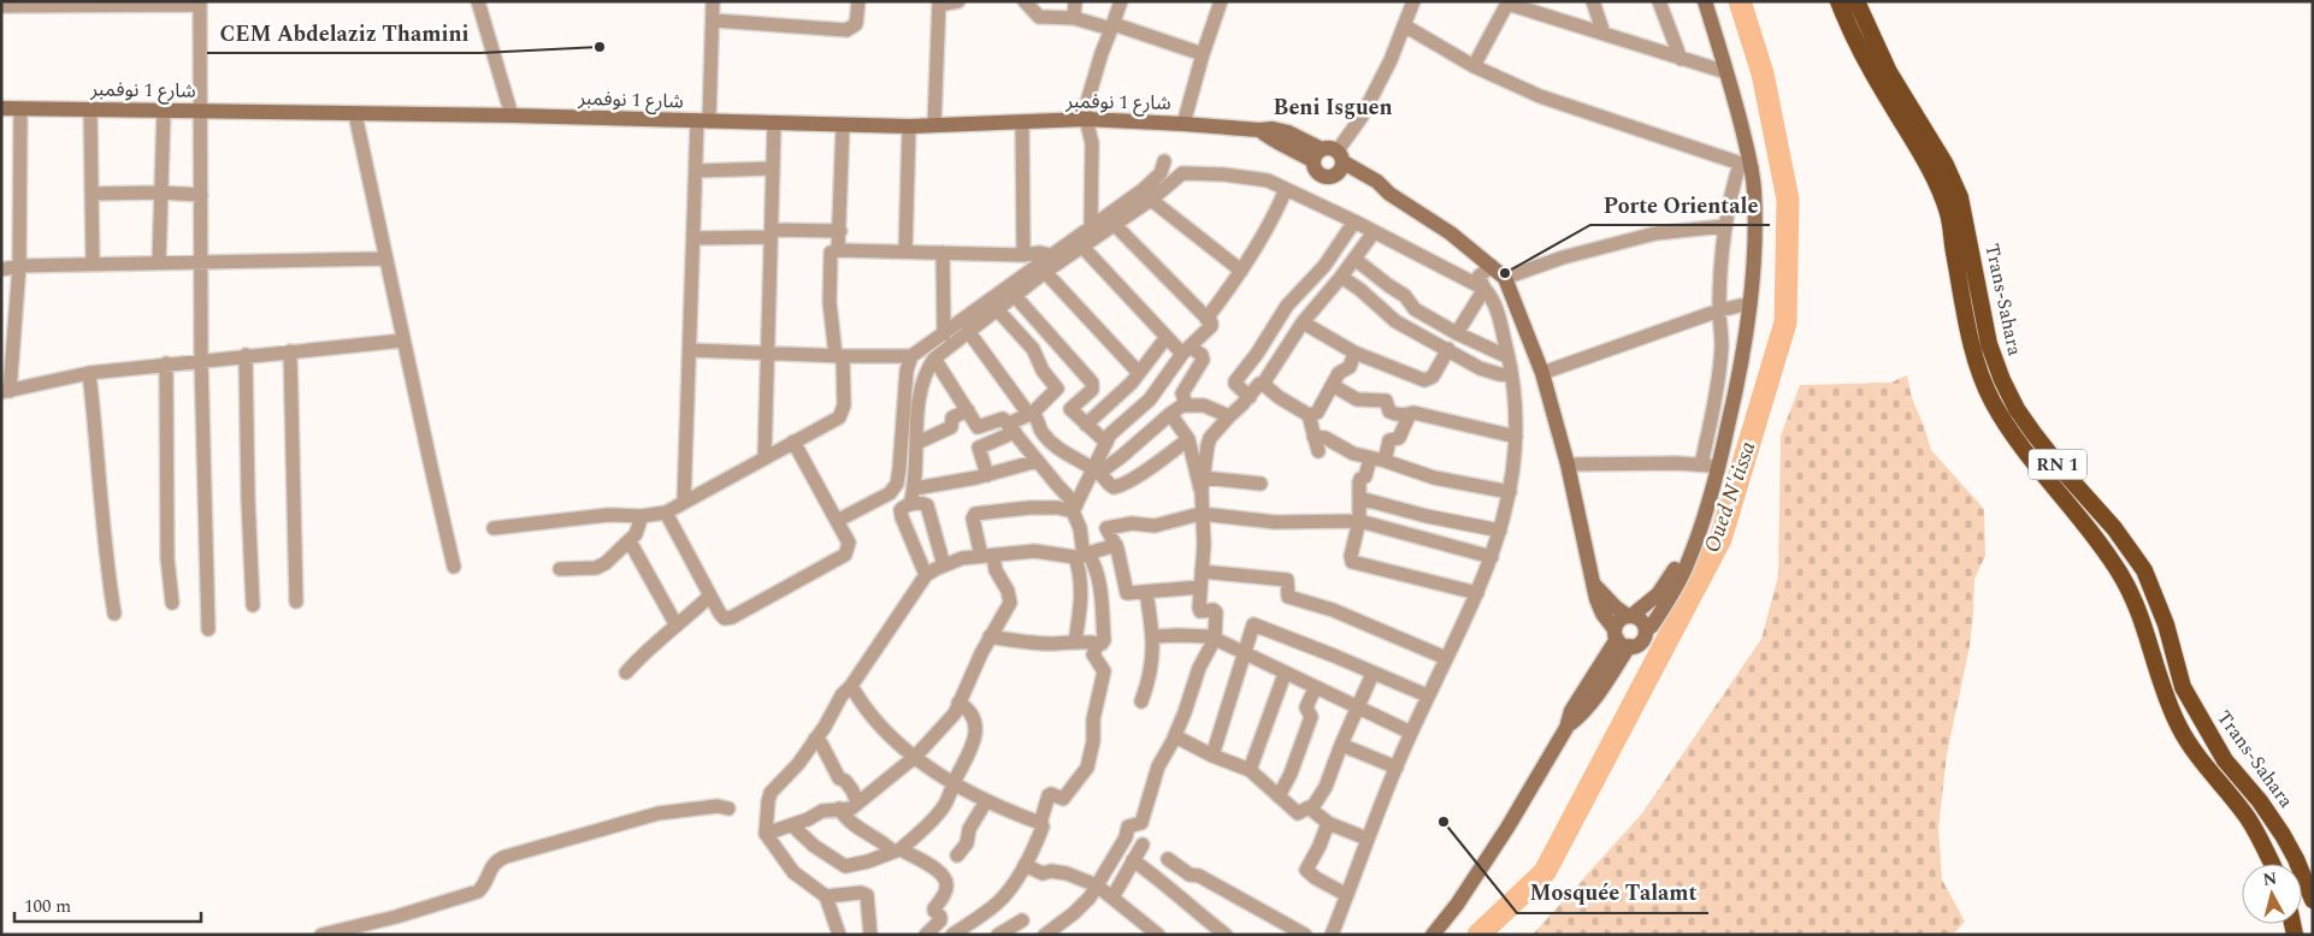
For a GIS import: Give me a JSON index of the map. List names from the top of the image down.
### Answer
{
  "streets": {
    "highway": ["Trans-Sahara", "RN 1"],
    "main road": ["شارع 1 نوفمبر"]
  },
  "districts": ["Beni Isguen"],
  "water": ["Oued N'tissa"],
  "places": ["CEM Abdelaziz Thamini", "Porte Orientale", "Mosquée Talamt"],
  "scale_bar": "100 m",
  "north": "top"
}
